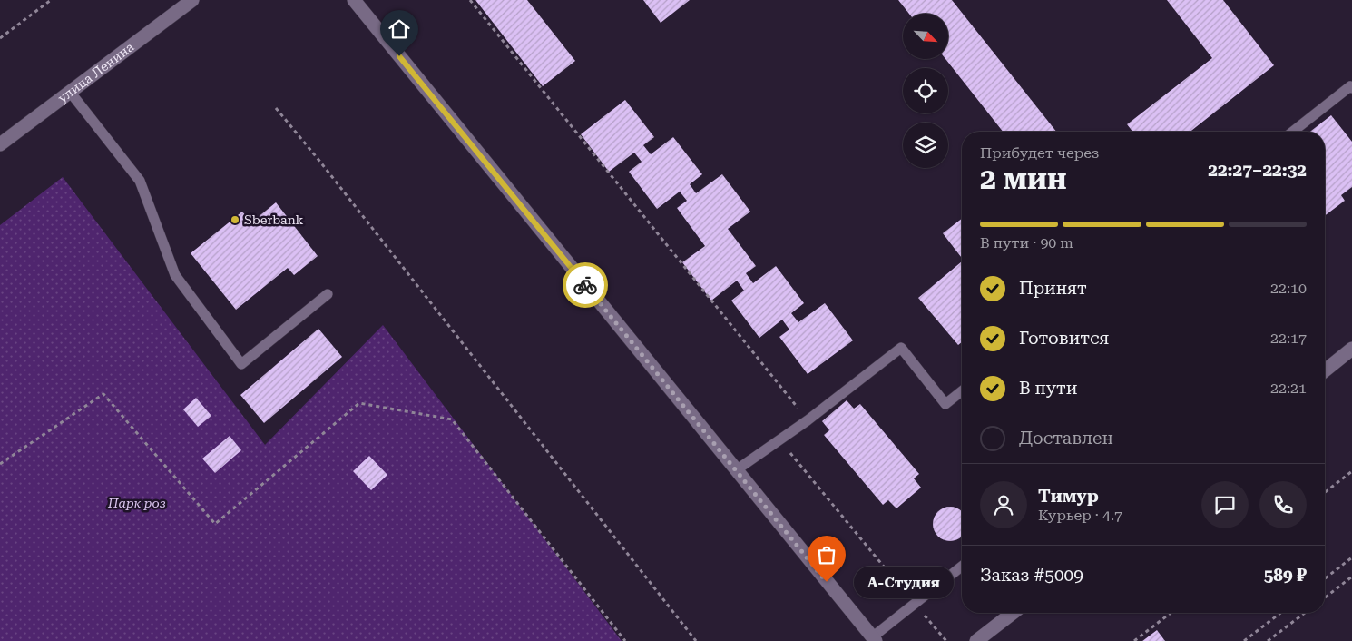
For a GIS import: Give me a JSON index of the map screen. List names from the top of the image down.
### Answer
{
  "streets": {
    "street": ["улица Ленина"]
  },
  "parks": ["Парк роз"],
  "places": ["Sberbank", "А-Студия"],
  "north": "bottom right",
  "page": {
    "heading": ["2 мин", "Прибудет через", "22:27–22:32"],
    "panel": [
      "Тимур",
      "Курьер · 4.7",
      "Заказ #5009",
      "589 ₽"
    ],
    "bar": "В пути · 90 m",
    "list": [
      ["Принят", "22:10"],
      ["Готовится", "22:17"],
      ["В пути", "22:21"],
      "Доставлен"
    ],
    "bubble": "А-Студия"
  }
}
